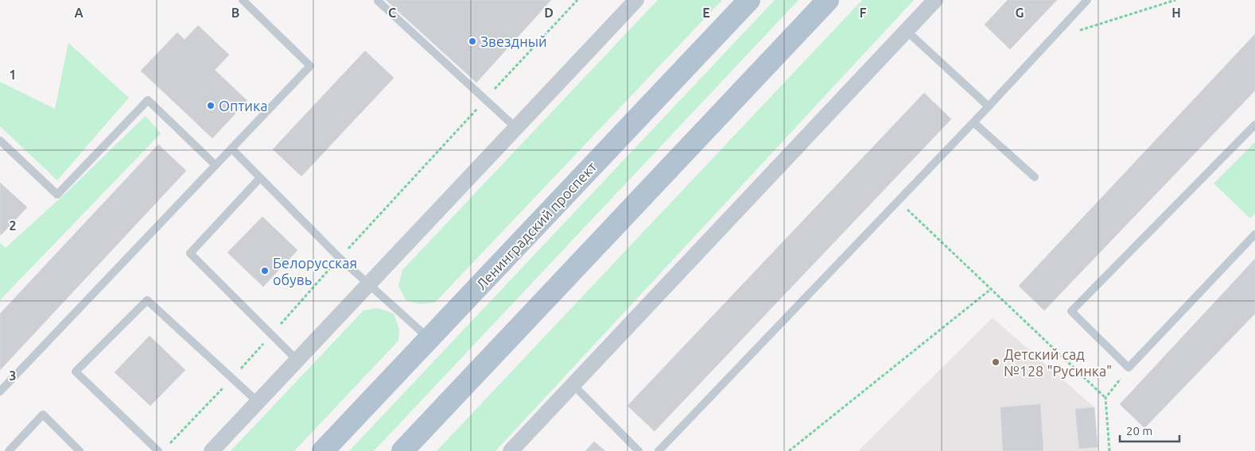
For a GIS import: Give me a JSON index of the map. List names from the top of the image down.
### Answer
{
  "streets": {
    "main road": ["Ленинградский проспект"]
  },
  "places": [
    "Звездный",
    "Оптика",
    "Белорусская обувь",
    "Детский сад №128 \"Русинка\""
  ],
  "scale_bar": "20 m",
  "grid": {
    "columns": [
      "A",
      "B",
      "C",
      "D",
      "E",
      "F",
      "G",
      "H"
    ],
    "rows": ["1", "2", "3"]
  }
}
